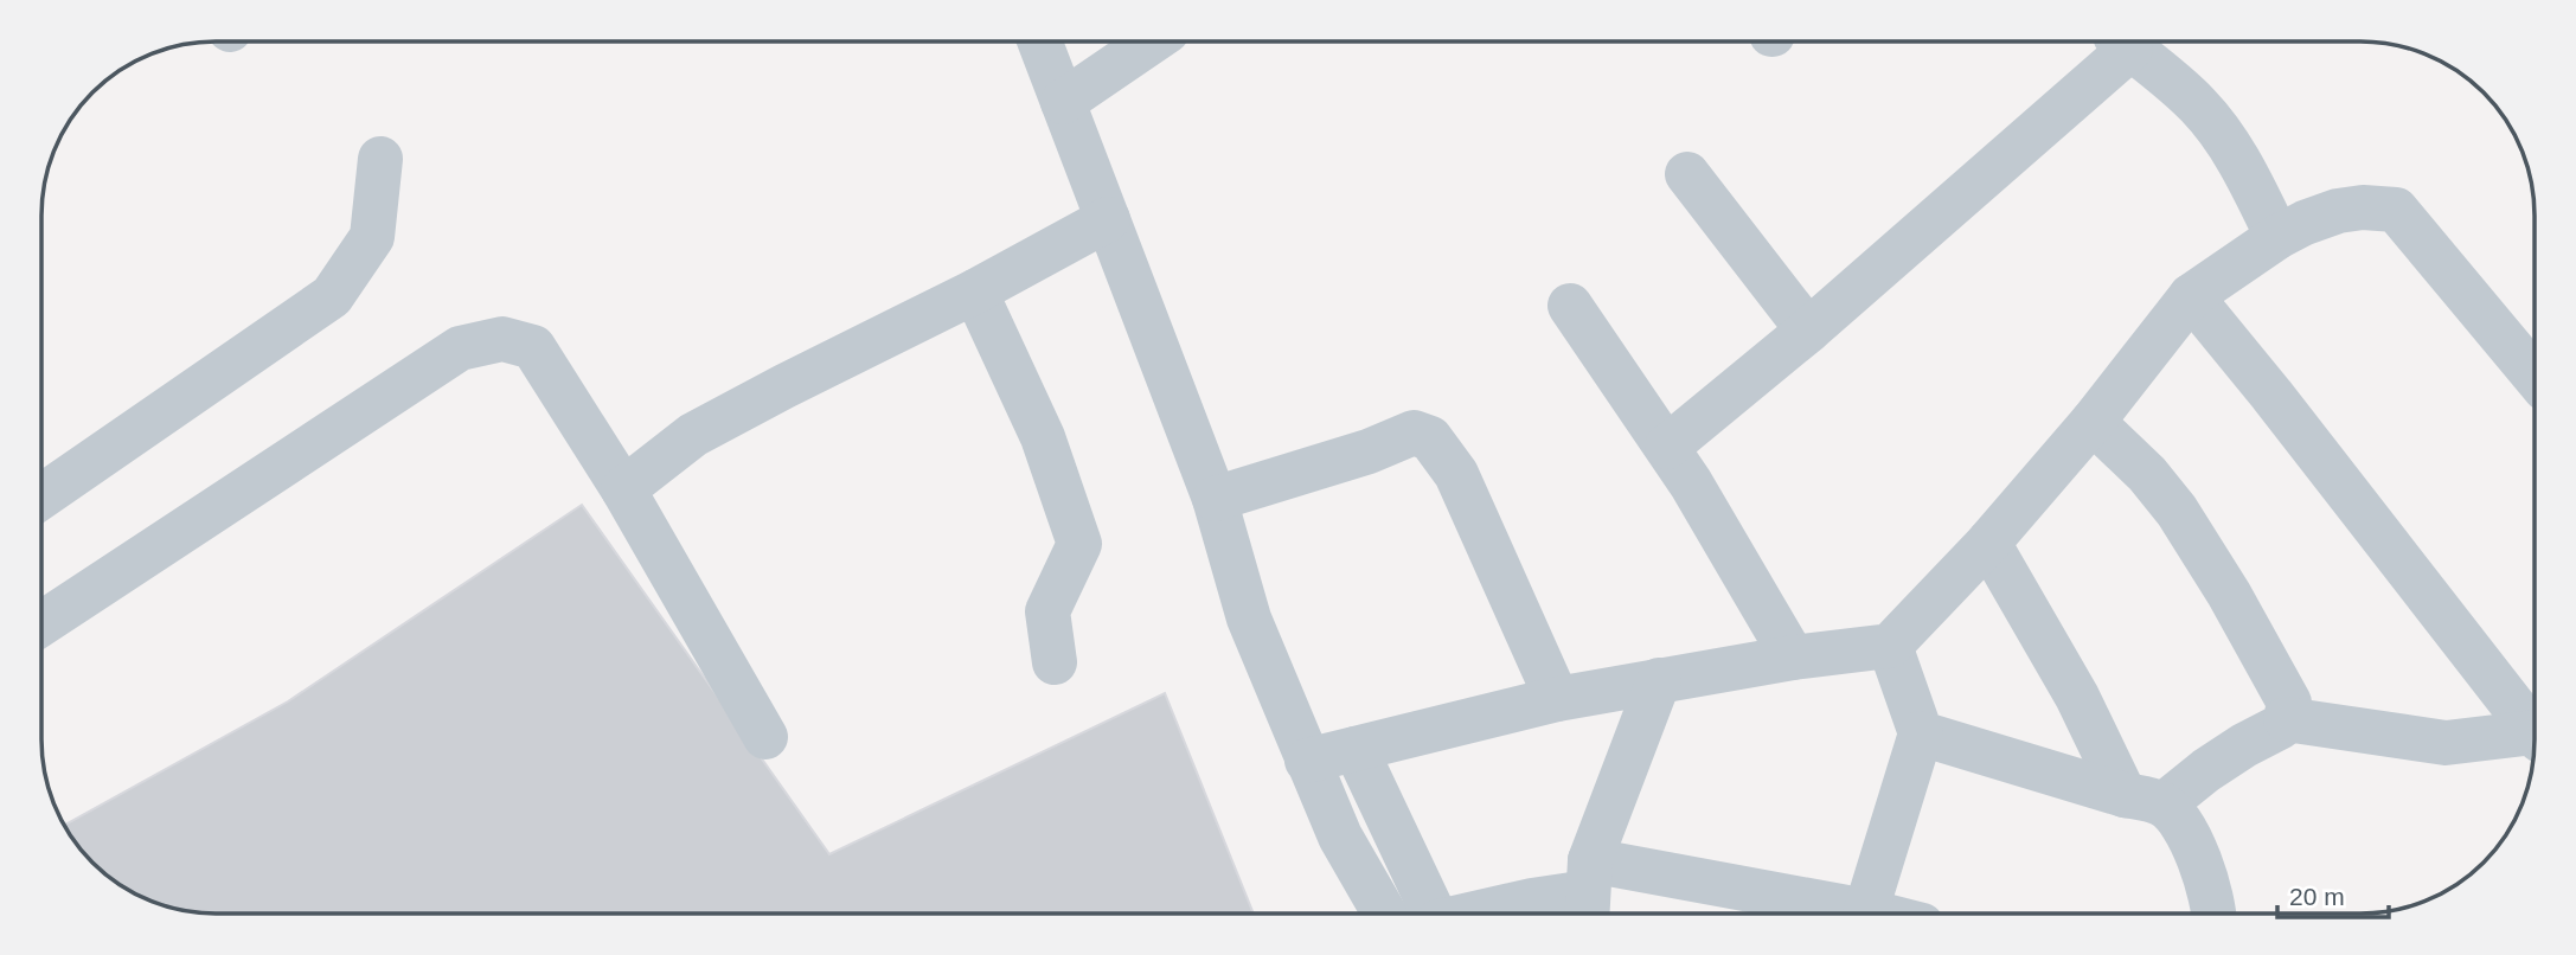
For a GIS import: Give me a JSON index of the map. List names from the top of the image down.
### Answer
{
  "scale_bar": "20 m"
}
